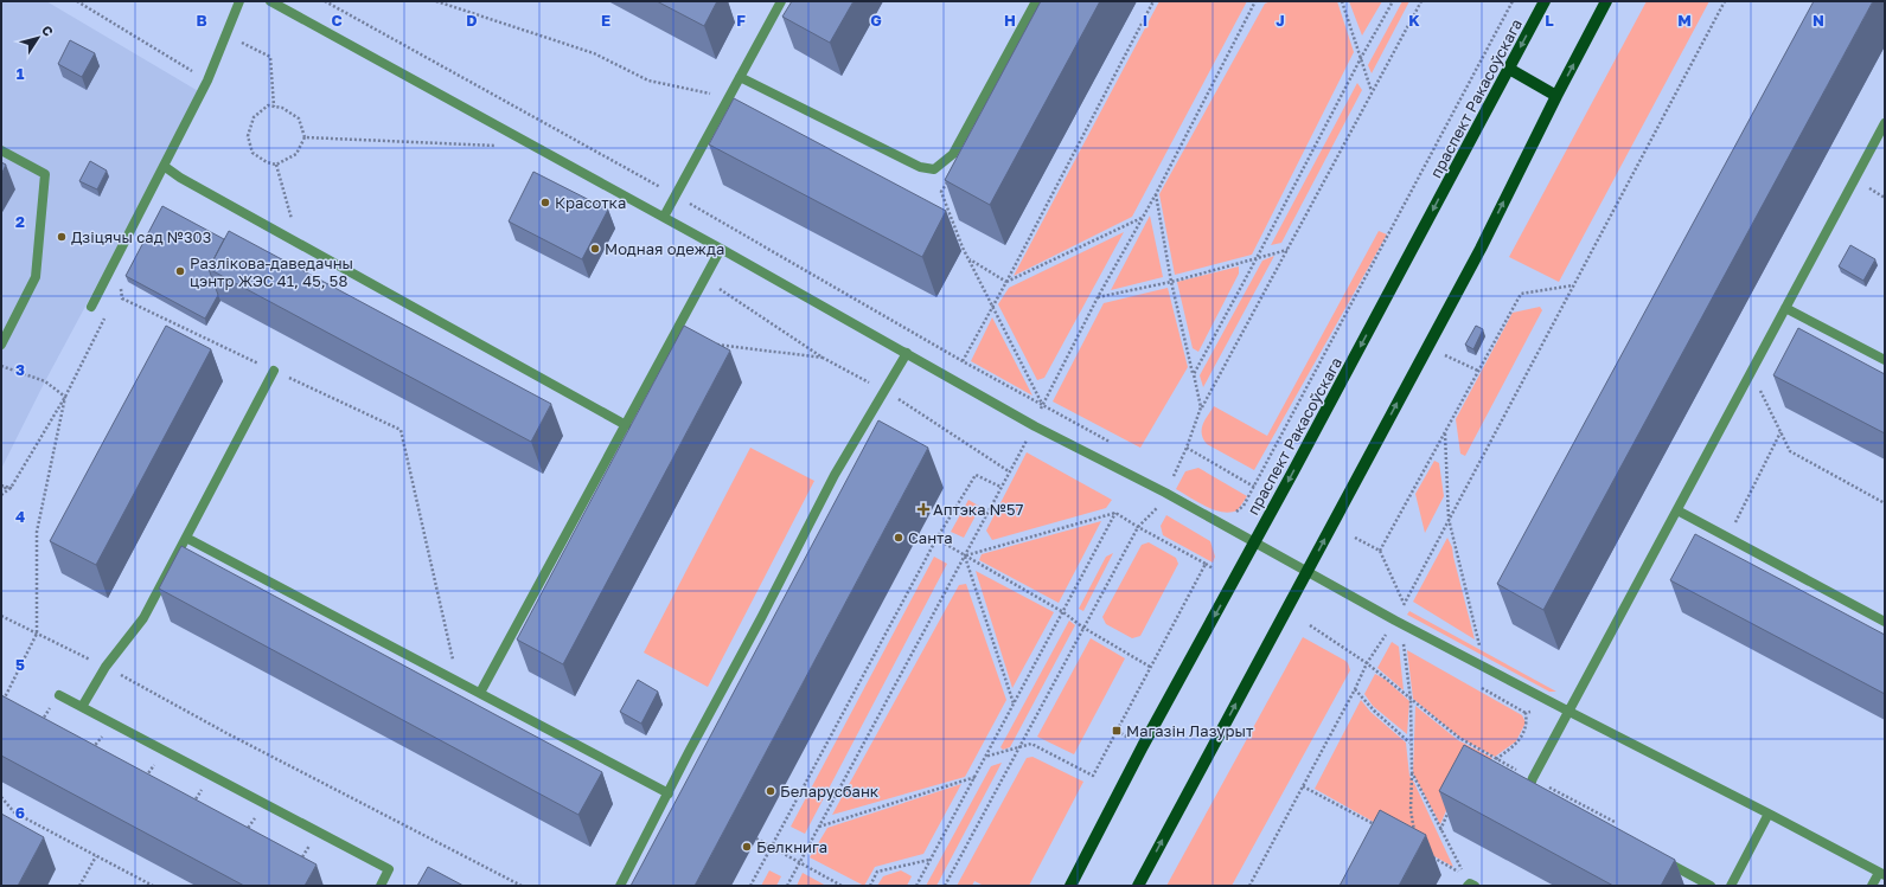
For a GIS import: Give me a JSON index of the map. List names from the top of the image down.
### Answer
{
  "streets": {
    "main road": ["праспект Ракасоўскага"]
  },
  "places": {
    "other": [
      "Красотка",
      "Дзіцячы сад №303",
      "Модная одежда",
      "Разлікова-даведачны цэнтр ЖЭС 41, 45, 58",
      "Санта",
      "Беларусбанк",
      "Белкнига"
    ],
    "health": ["Аптэка №57"],
    "transit": ["Магазін Лазурыт"]
  },
  "north": "top right",
  "grid": {
    "columns": [
      "B",
      "C",
      "D",
      "E",
      "F",
      "G",
      "H",
      "I",
      "J",
      "K",
      "L",
      "M",
      "N"
    ],
    "rows": [
      "1",
      "2",
      "3",
      "4",
      "5",
      "6"
    ]
  }
}
